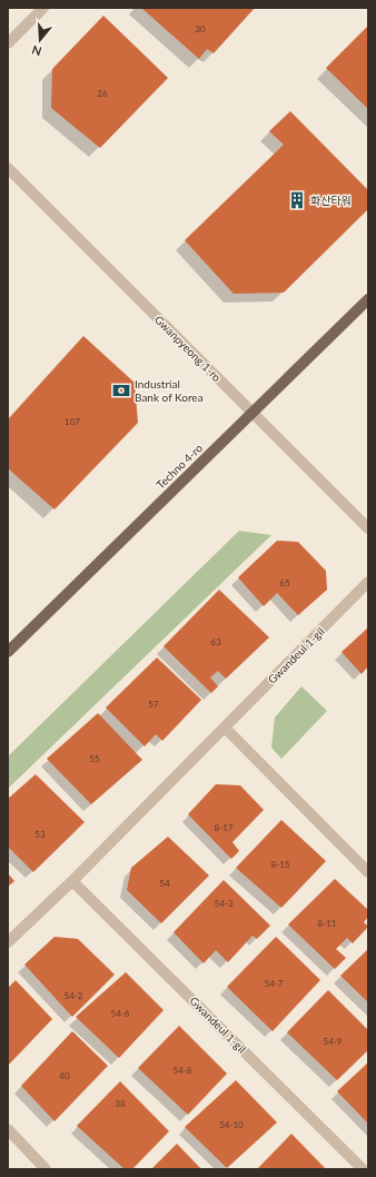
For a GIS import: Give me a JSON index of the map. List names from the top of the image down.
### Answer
{
  "streets": {
    "main road": ["Techno 4-ro"],
    "street": ["Gwanpyeong 1-ro", "Gwandeul 1-gil"]
  },
  "crossings": [
    ["Gwanpyeong 1-ro", "Techno 4-ro"]
  ],
  "places": {
    "building": ["화산타워"],
    "bank": ["Industrial Bank of Korea"]
  },
  "house_numbers": [
    "30",
    "26",
    "107",
    "65",
    "63",
    "57",
    "55",
    "8-17",
    "53",
    "8-15",
    "54",
    "54-3",
    "8-11",
    "54-7",
    "54-2",
    "54-6",
    "54-9",
    "54-8",
    "40",
    "38",
    "54-10"
  ],
  "north": "bottom"
}
